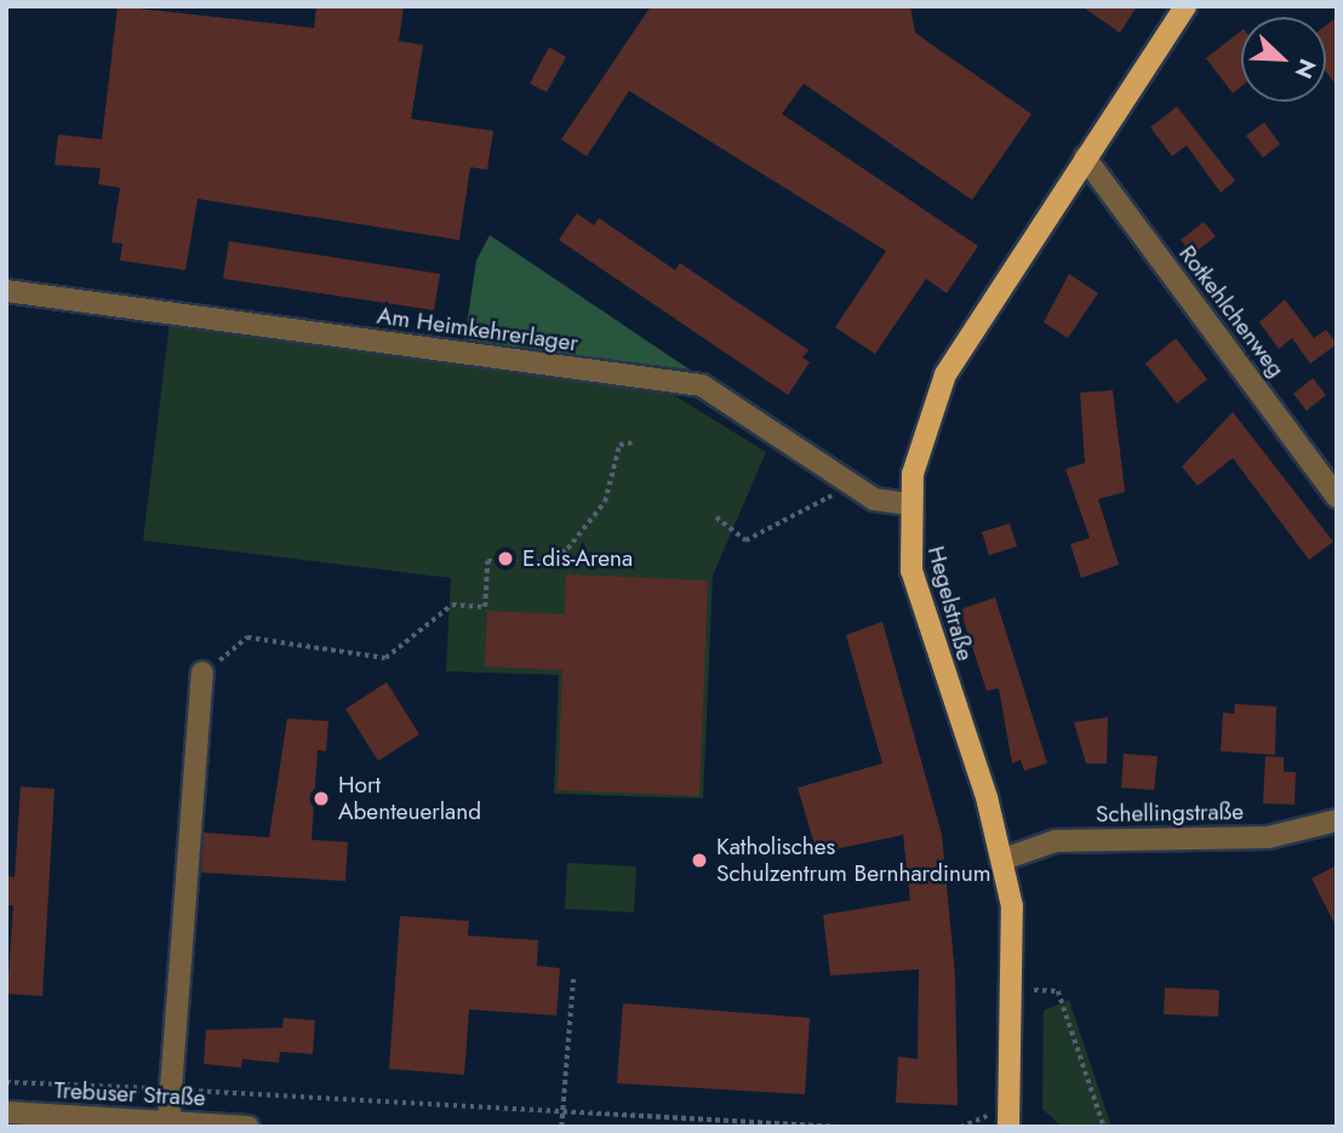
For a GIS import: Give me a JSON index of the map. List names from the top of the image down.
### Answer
{
  "streets": {
    "main road": ["Hegelstraße"],
    "street": [
      "Rotkehlchenweg",
      "Am Heimkehrerlager",
      "Schellingstraße",
      "Trebuser Straße"
    ]
  },
  "crossings": [
    ["Rotkehlchenweg", "Hegelstraße"],
    ["Am Heimkehrerlager", "Hegelstraße"],
    ["Hegelstraße", "Schellingstraße"]
  ],
  "places": ["E.dis-Arena", "Hort Abenteuerland", "Katholisches Schulzentrum Bernhardinum"],
  "north": "bottom right"
}
